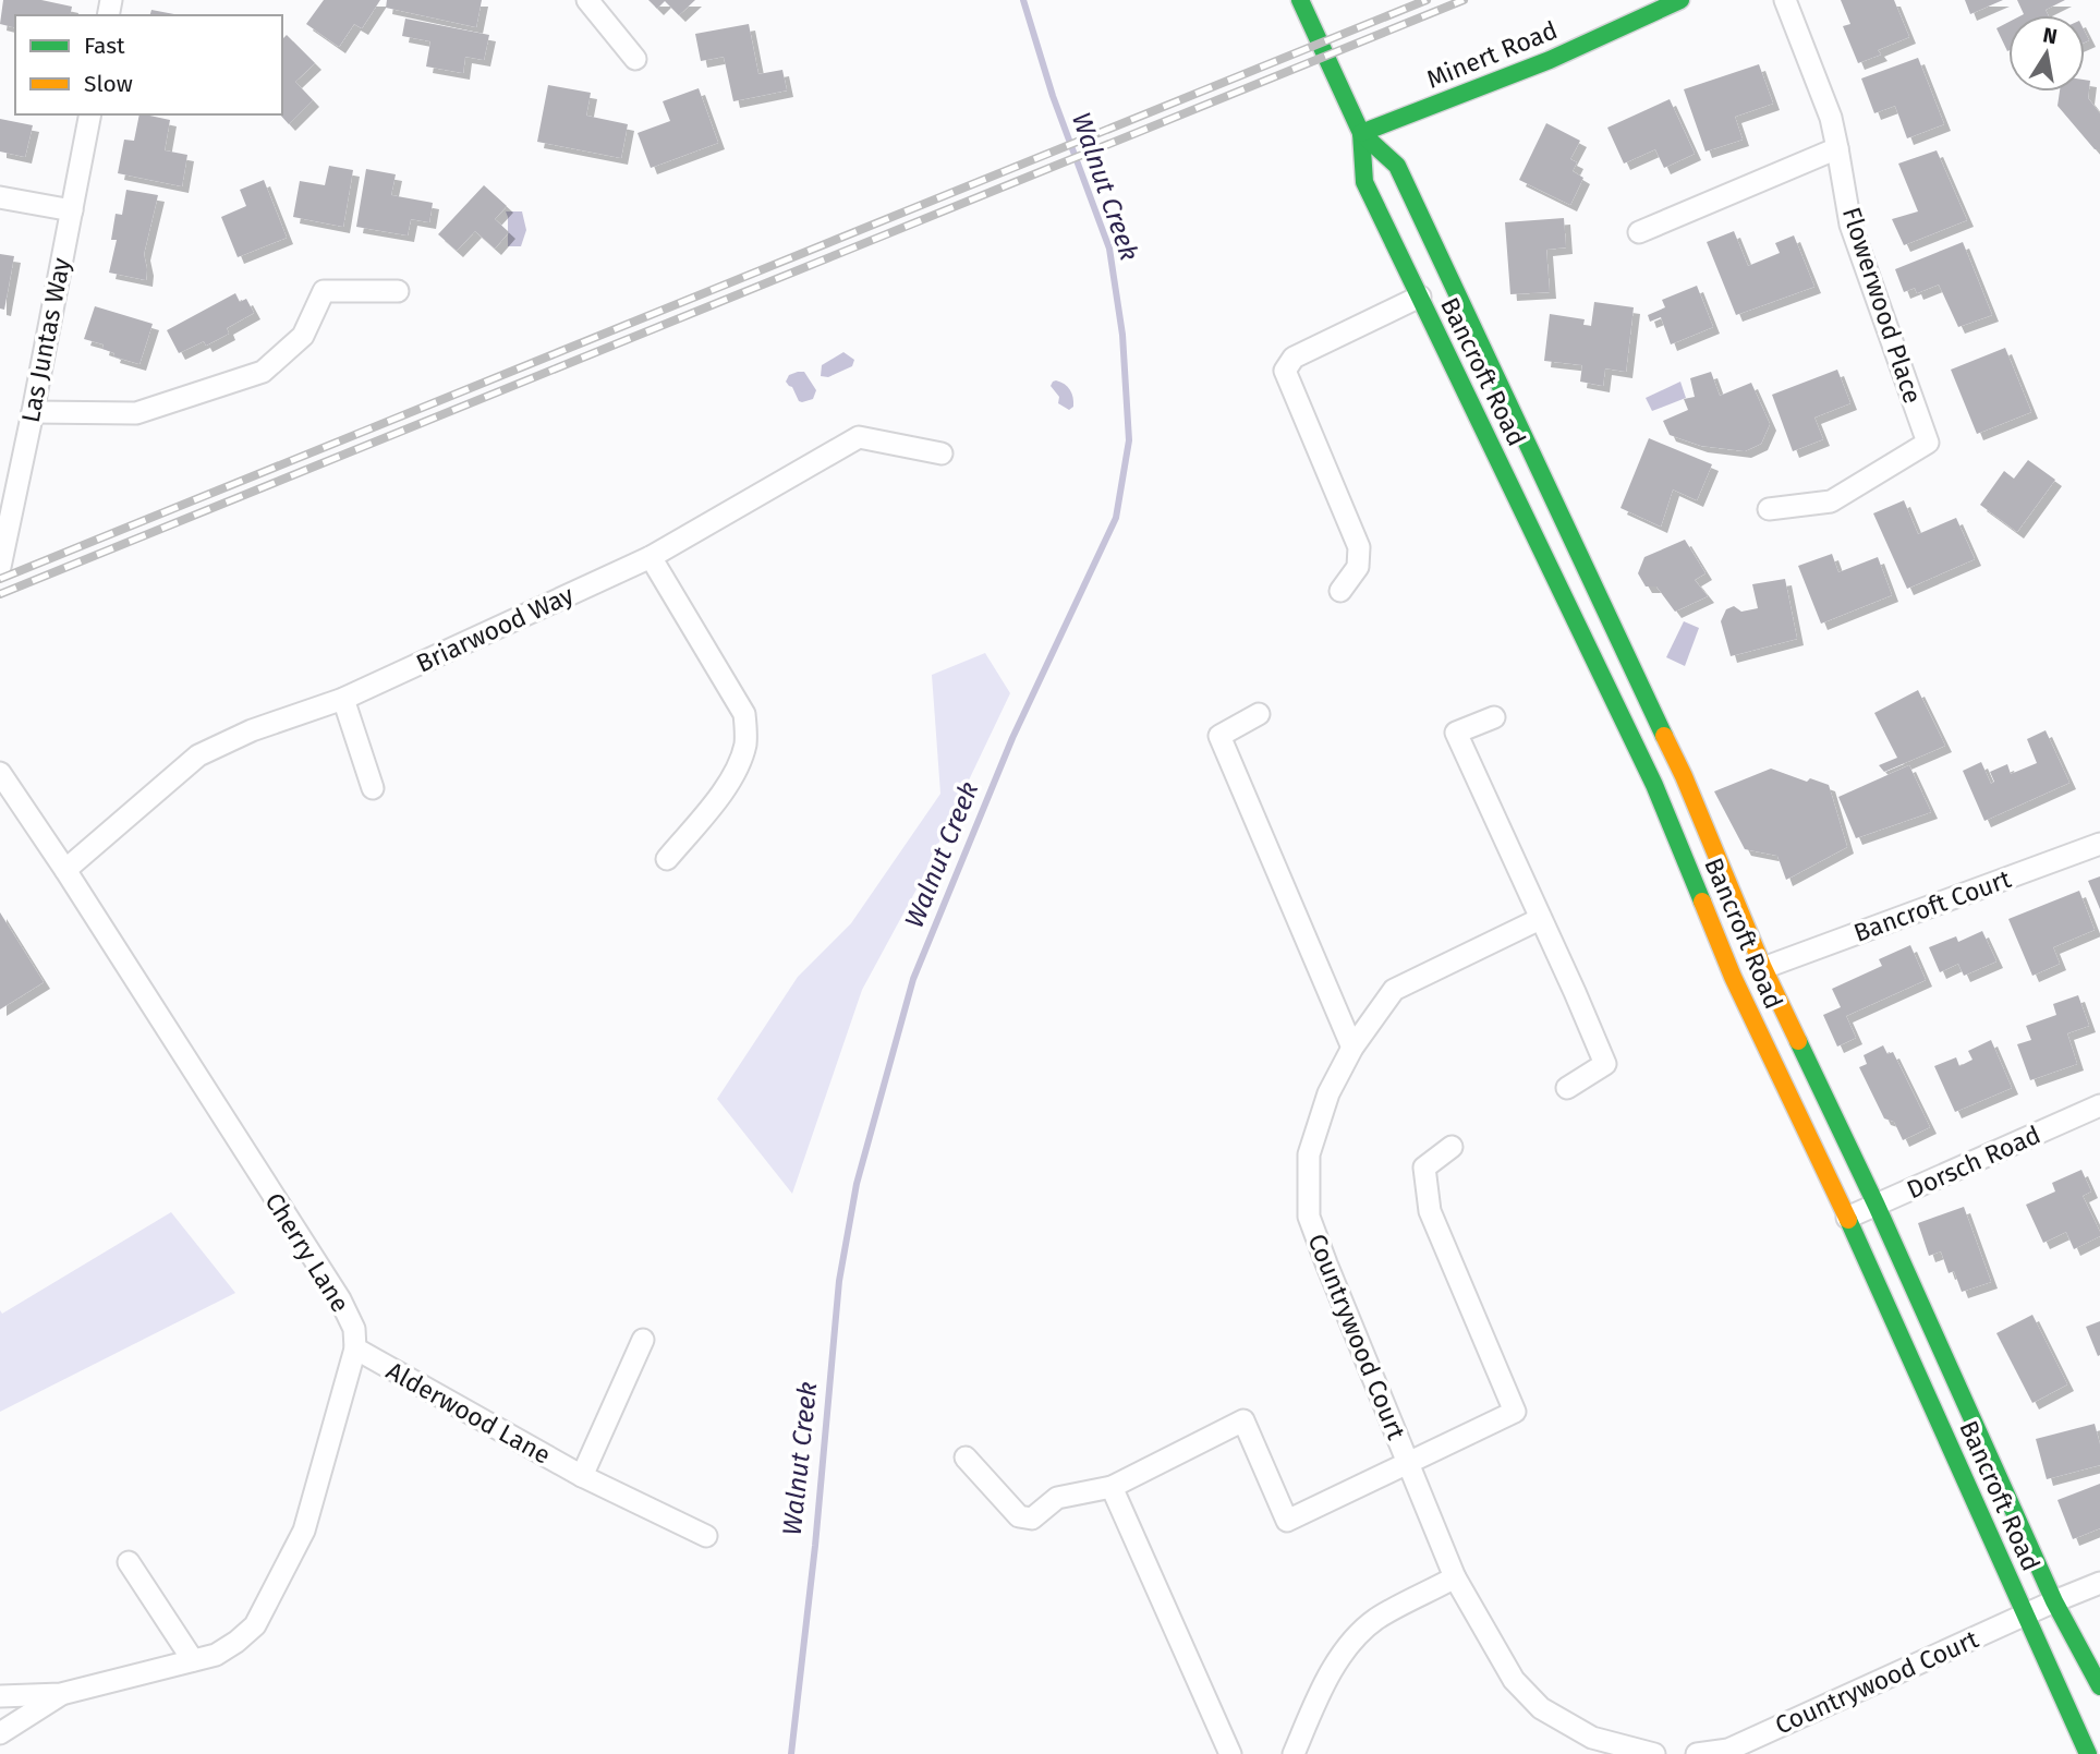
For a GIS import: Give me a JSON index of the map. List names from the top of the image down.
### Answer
{
  "streets": {
    "street": [
      "Minert Road",
      "Flowerwood Place",
      "Las Juntas Way",
      "Bancroft Road",
      "Briarwood Way",
      "Bancroft Court",
      "Dorsch Road",
      "Cherry Lane",
      "Countrywood Court",
      "Alderwood Lane"
    ]
  },
  "crossings": [
    ["Minert Road", "Bancroft Road"],
    ["Bancroft Road", "Bancroft Court"],
    ["Bancroft Road", "Dorsch Road"],
    ["Bancroft Road", "Countrywood Court"],
    ["Briarwood Way", "Cherry Lane"],
    ["Cherry Lane", "Alderwood Lane"]
  ],
  "water": ["Walnut Creek"],
  "legend": ["Fast", "Slow"],
  "north": "top"
}
